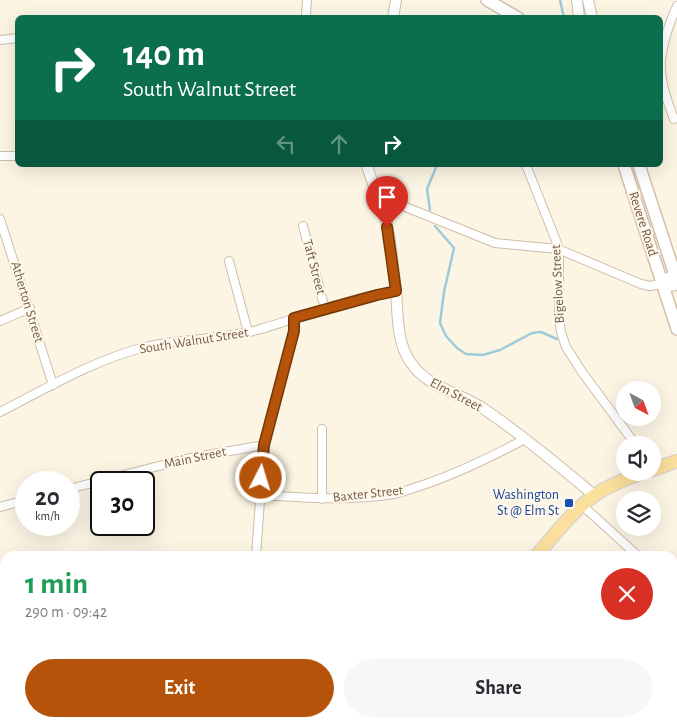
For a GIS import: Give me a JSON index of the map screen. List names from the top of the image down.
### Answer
{
  "streets": {
    "main road": ["Revere Road"],
    "street": [
      "Taft Street",
      "Bigelow Street",
      "Atherton Street",
      "South Walnut Street",
      "Elm Street",
      "Main Street",
      "Baxter Street"
    ]
  },
  "crossings": [
    ["Taft Street", "South Walnut Street"],
    ["Atherton Street", "South Walnut Street"],
    ["South Walnut Street", "Elm Street"],
    ["Elm Street", "Baxter Street"]
  ],
  "places": {
    "transit": ["Washington St @ Elm St"]
  },
  "north": "bottom right",
  "page": {
    "turn": ["140 m", "South Walnut Street"],
    "speed": "20 km/h",
    "limit": "30",
    "heading": ["1 min", "290 m · 09:42"],
    "buttons": ["Exit", "Share"]
  }
}
